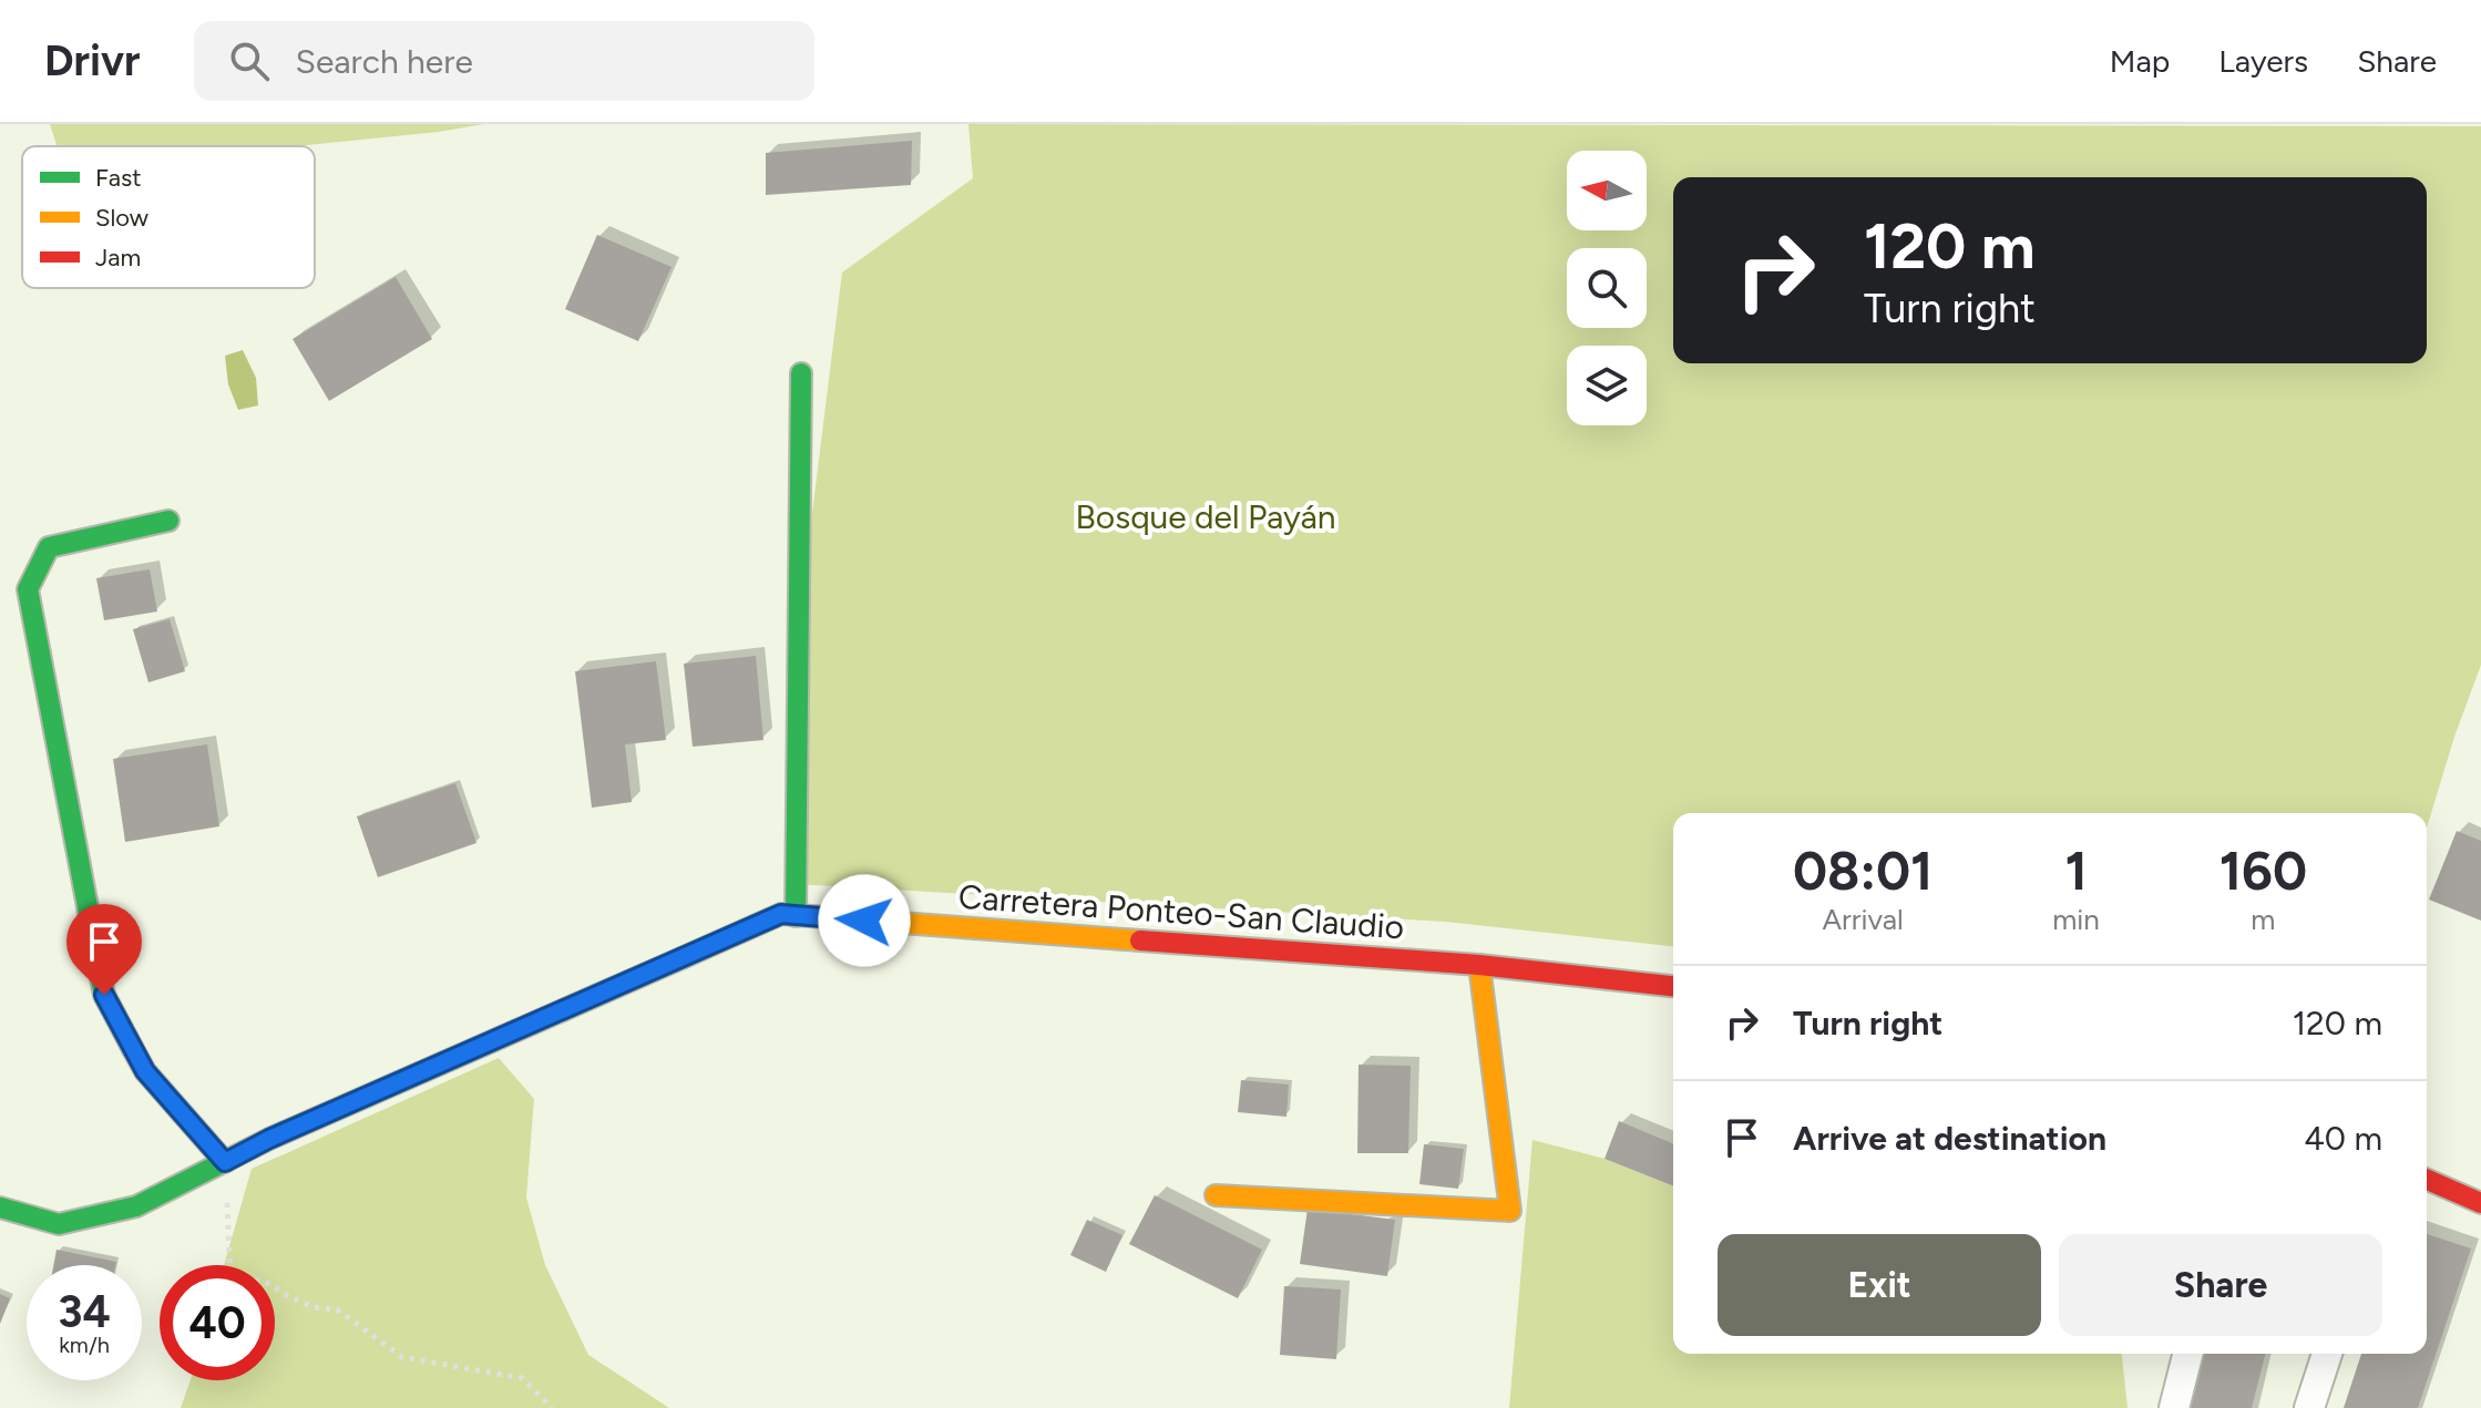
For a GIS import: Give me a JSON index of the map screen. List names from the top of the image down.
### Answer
{
  "streets": {
    "street": ["Carretera Ponteo-San Claudio"]
  },
  "parks": ["Bosque del Payán"],
  "legend": ["Fast", "Slow", "Jam"],
  "north": "left",
  "page": {
    "header": "Drivr",
    "search": "Search here",
    "nav": ["Map", "Layers", "Share"],
    "turn": ["120 m", "Turn right"],
    "eta": [
      "08:01",
      "Arrival",
      "1",
      "min",
      "160",
      "m"
    ],
    "list": [
      {
        "name": "Turn right",
        "value": "120 m"
      },
      {
        "name": "Arrive at destination",
        "value": "40 m"
      }
    ],
    "buttons": ["Exit", "Share"],
    "speed": "34 km/h",
    "limit": "40"
  }
}
